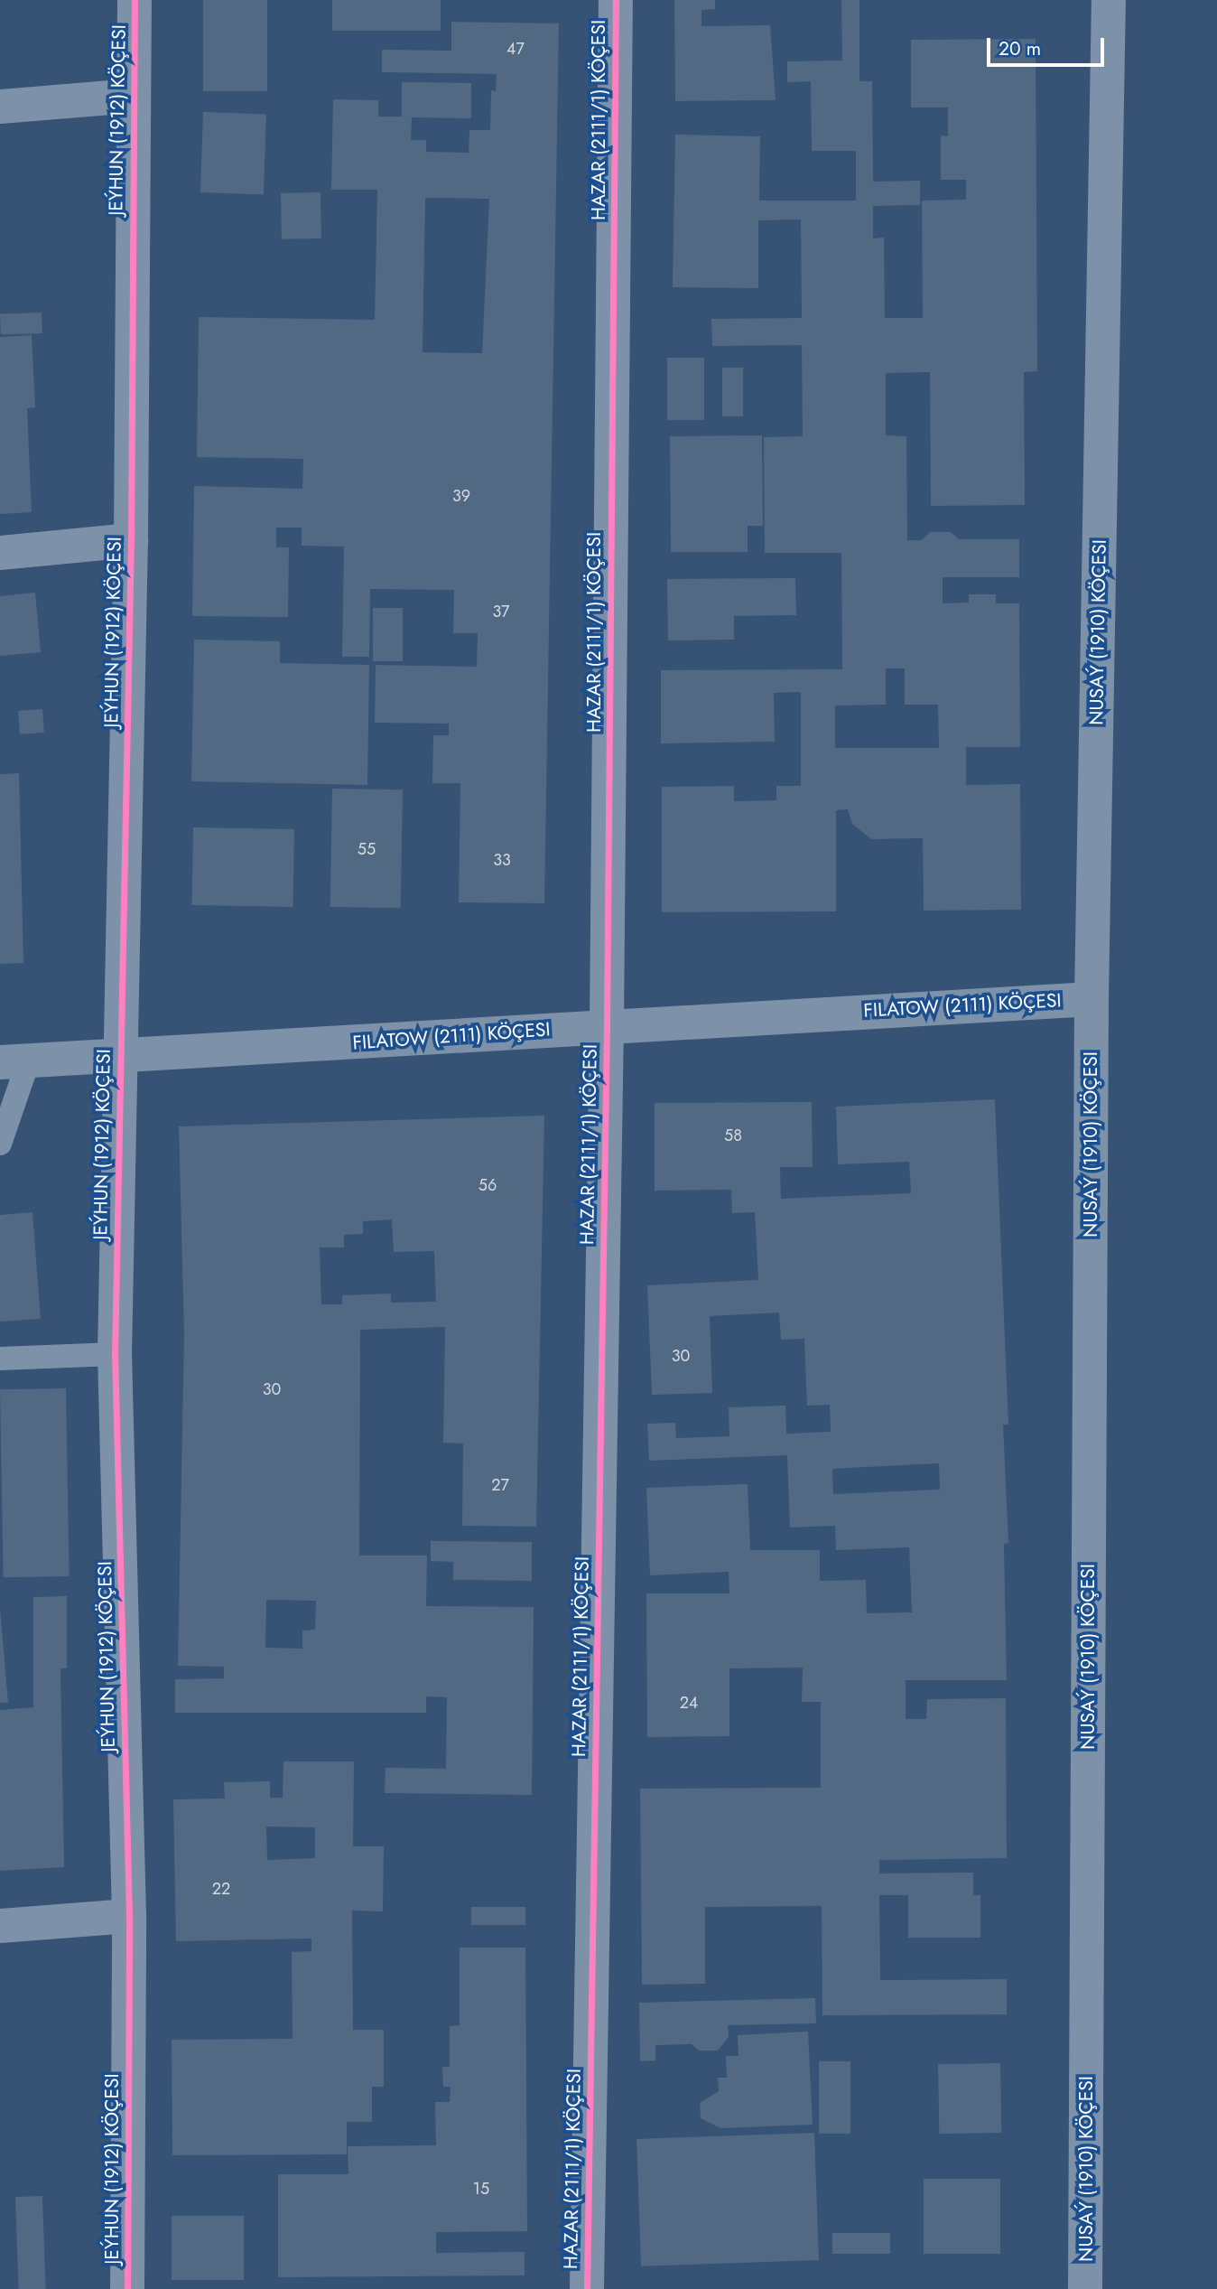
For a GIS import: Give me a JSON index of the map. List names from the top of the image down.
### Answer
{
  "streets": {
    "street": [
      "JEÝHUN (1912) KÖÇESI",
      "HAZAR (2111/1) KÖÇESI",
      "NUSAÝ (1910) KÖÇESI",
      "FILATOW (2111) KÖÇESI"
    ]
  },
  "crossings": [
    ["JEÝHUN (1912) KÖÇESI", "FILATOW (2111) KÖÇESI"],
    ["HAZAR (2111/1) KÖÇESI", "FILATOW (2111) KÖÇESI"],
    ["NUSAÝ (1910) KÖÇESI", "FILATOW (2111) KÖÇESI"]
  ],
  "house_numbers": [
    "47",
    "39",
    "37",
    "55",
    "33",
    "58",
    "56",
    "30",
    "30",
    "27",
    "24",
    "22",
    "15"
  ],
  "scale_bar": "20 m"
}
